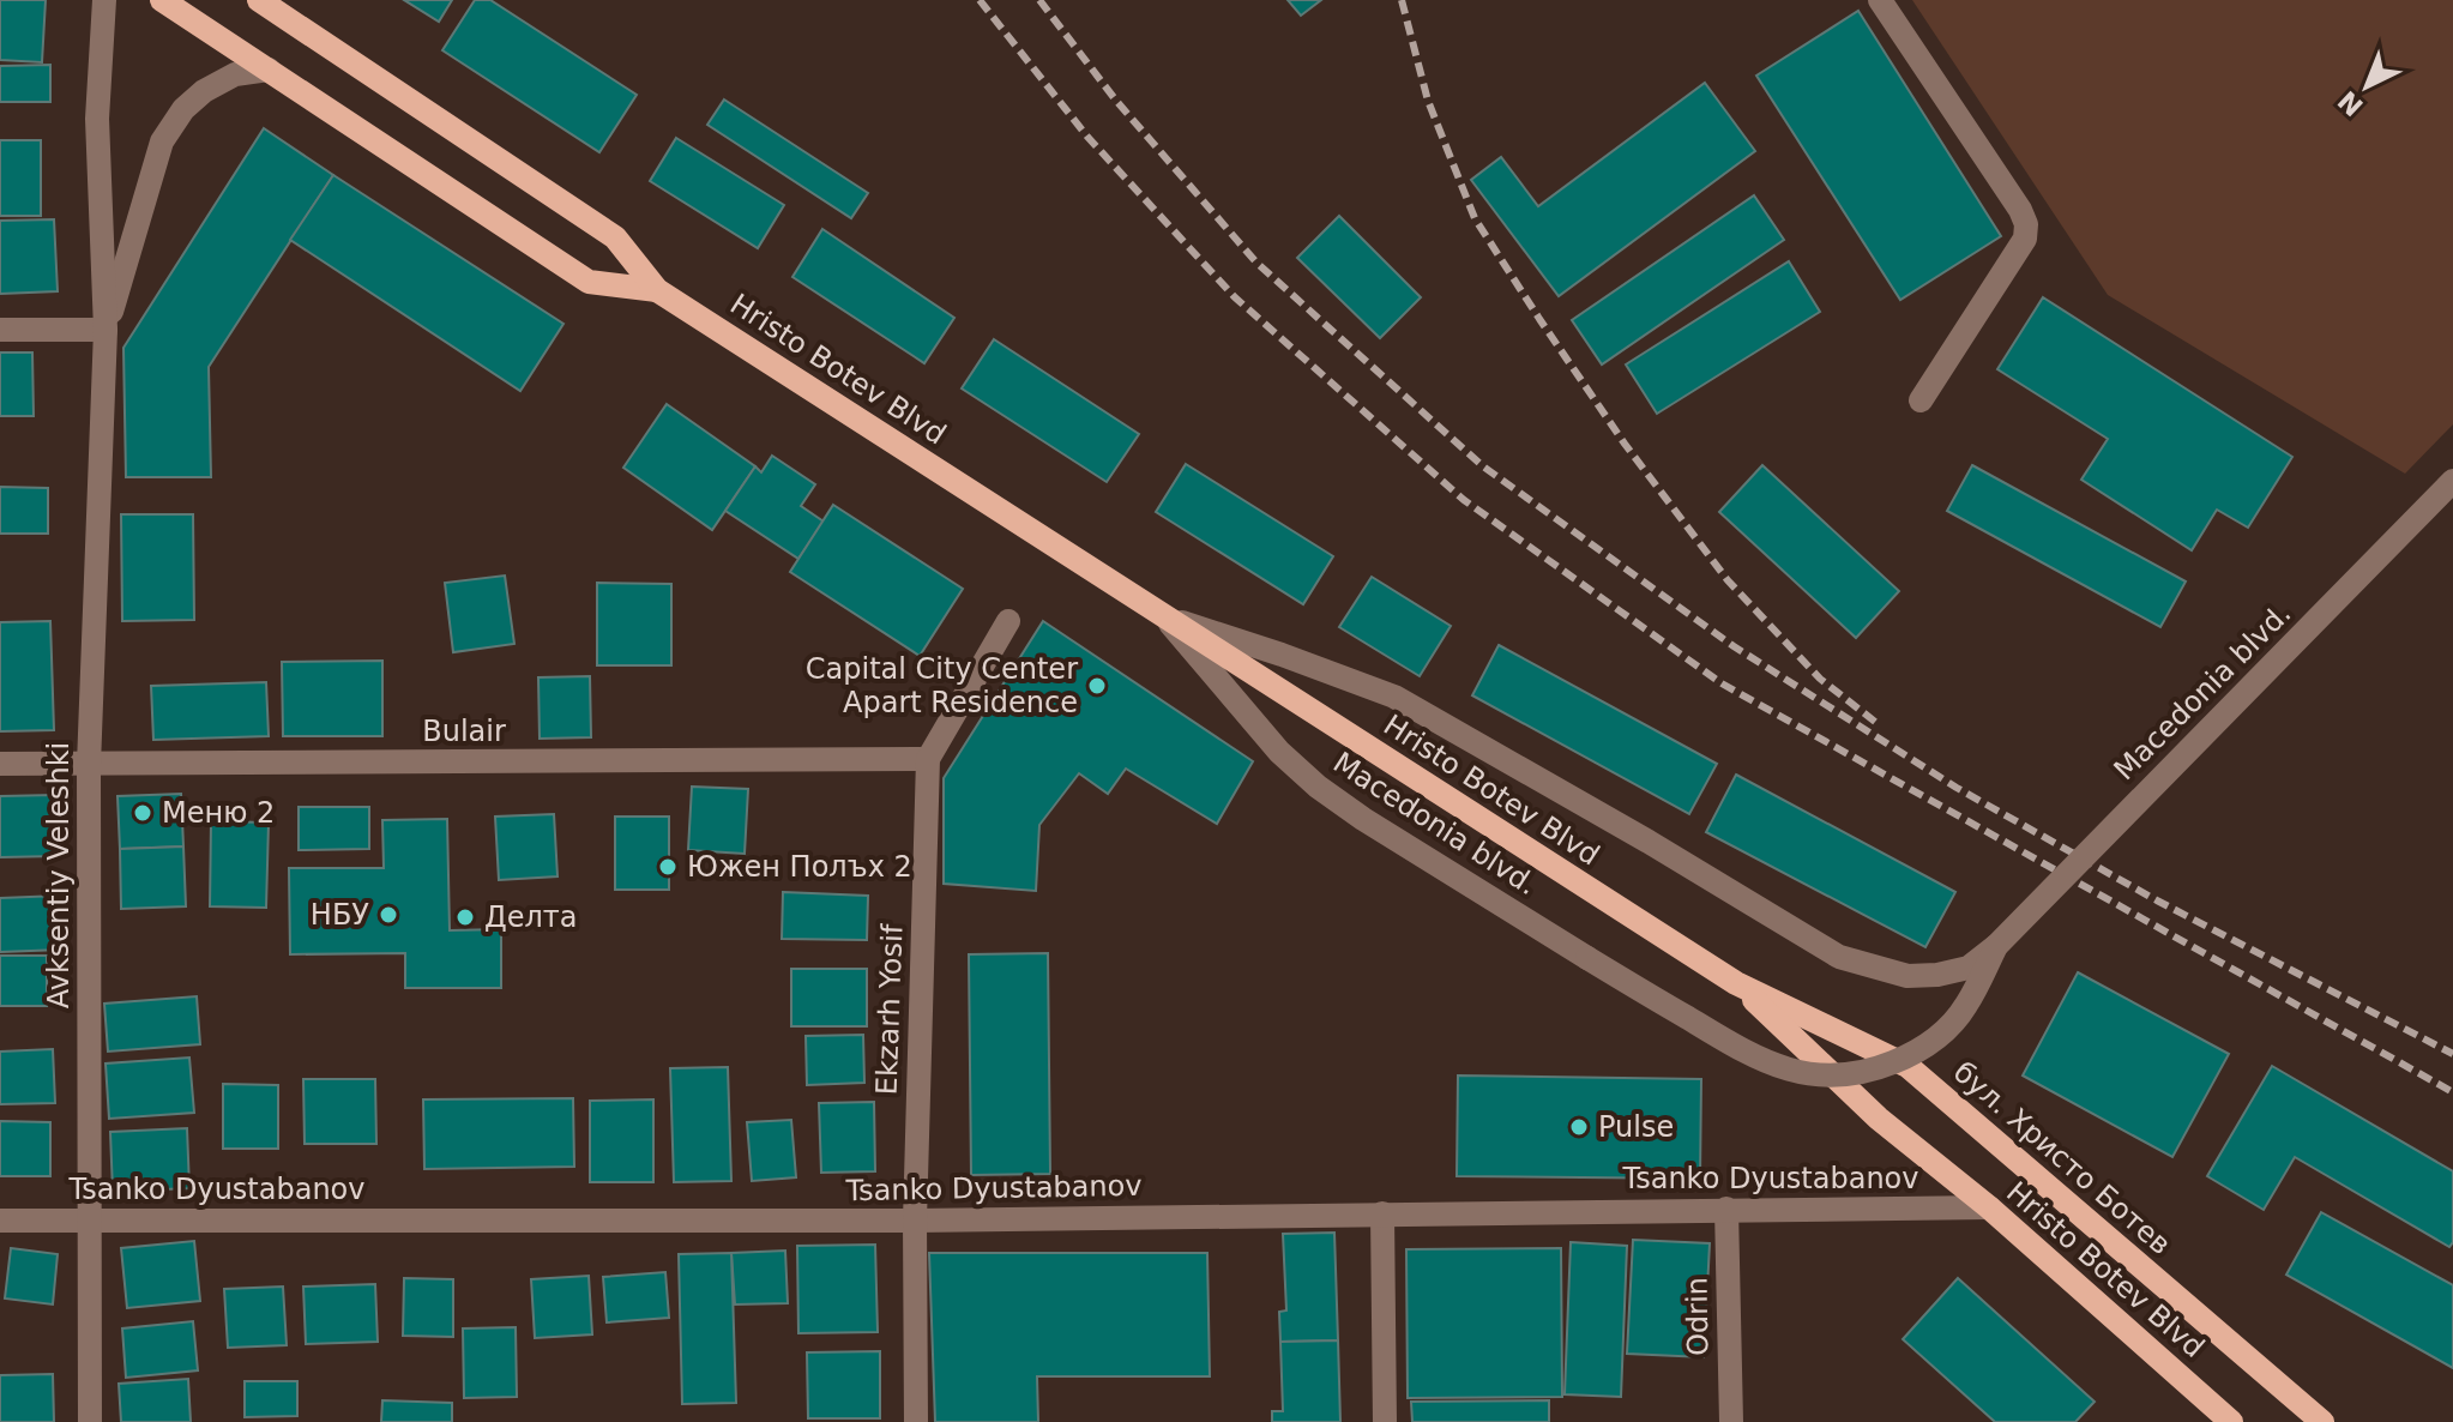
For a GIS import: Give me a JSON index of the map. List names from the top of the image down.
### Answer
{
  "streets": {
    "main road": ["Hristo Botev Blvd", "бул. Христо Ботев"],
    "street": [
      "Macedonia blvd.",
      "Bulair",
      "Avksentiy Veleshki",
      "Ekzarh Yosif",
      "Tsanko Dyustabanov",
      "Odrin"
    ]
  },
  "crossings": [
    ["Hristo Botev Blvd", "Macedonia blvd."],
    ["Hristo Botev Blvd", "Avksentiy Veleshki"],
    ["Hristo Botev Blvd", "бул. Христо Ботев"],
    ["Hristo Botev Blvd", "Tsanko Dyustabanov"],
    ["Bulair", "Avksentiy Veleshki"],
    ["Bulair", "Ekzarh Yosif"],
    ["Avksentiy Veleshki", "Tsanko Dyustabanov"],
    ["Ekzarh Yosif", "Tsanko Dyustabanov"],
    ["Tsanko Dyustabanov", "Odrin"]
  ],
  "places": [
    "Capital City Center Apart Residence",
    "Меню 2",
    "Южен Полъх 2",
    "НБУ",
    "Делта",
    "Pulse"
  ],
  "north": "bottom left"
}
